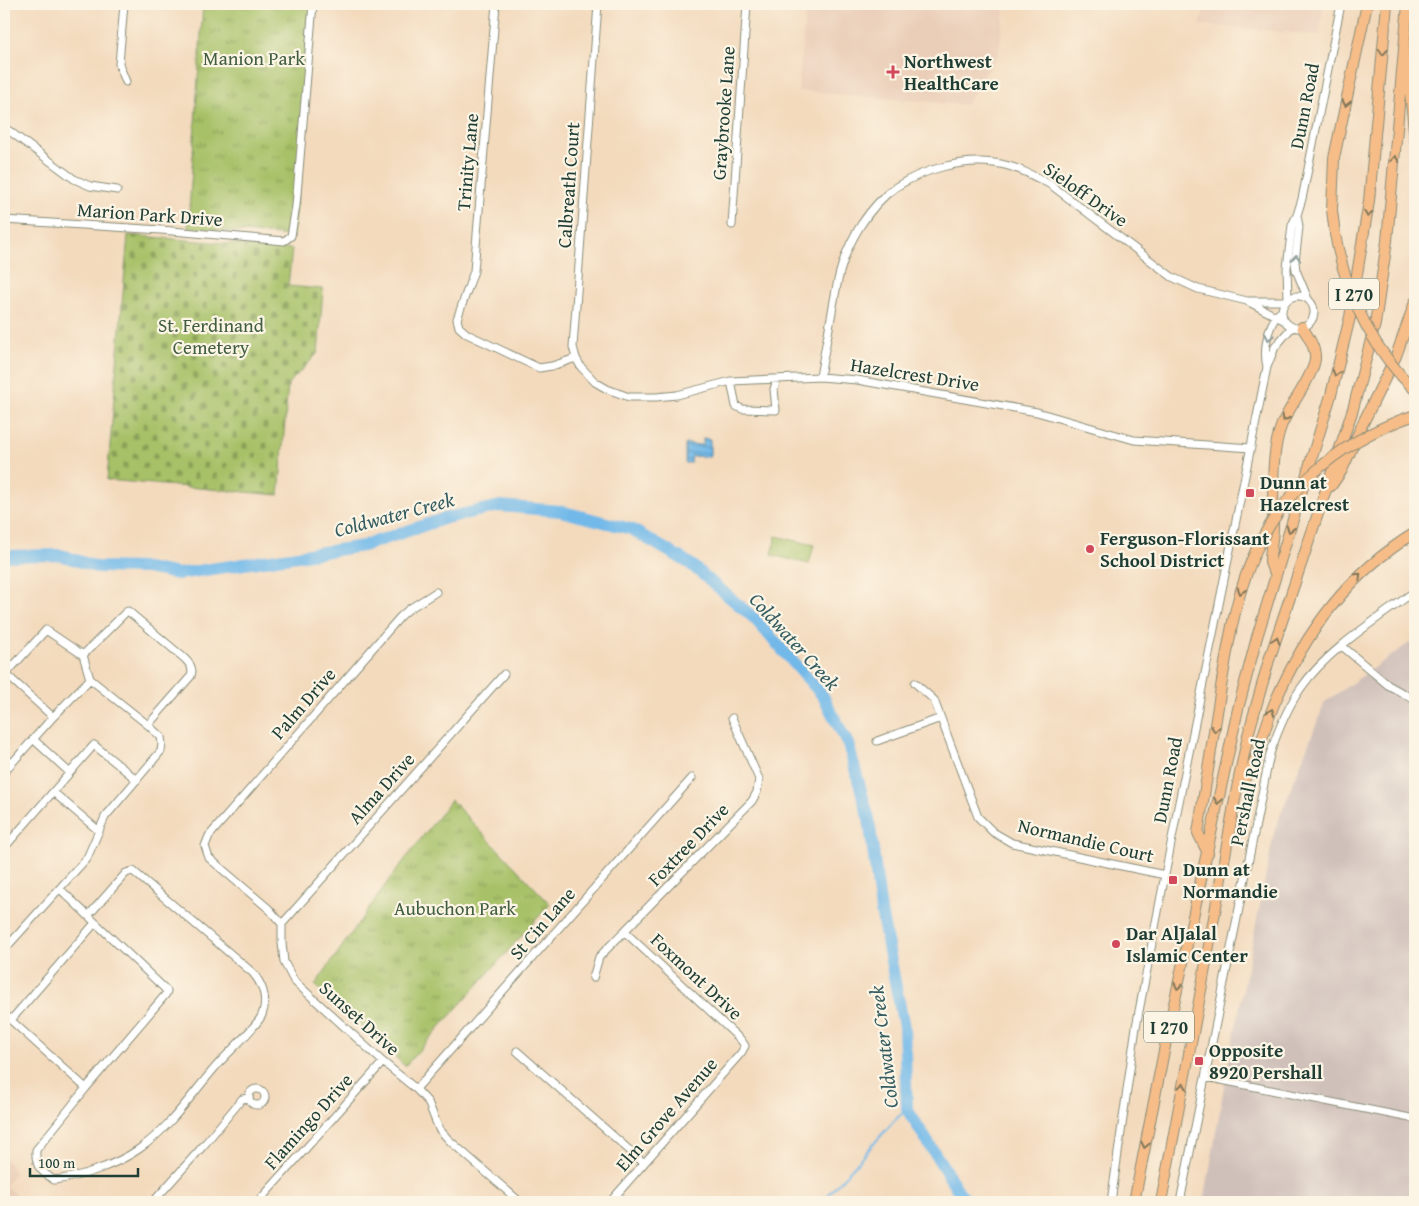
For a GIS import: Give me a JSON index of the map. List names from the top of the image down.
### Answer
{
  "streets": {
    "highway": ["I 270"],
    "street": [
      "Dunn Road",
      "Graybrooke Lane",
      "Trinity Lane",
      "Calbreath Court",
      "Sieloff Drive",
      "Marion Park Drive",
      "Hazelcrest Drive",
      "Palm Drive",
      "Alma Drive",
      "Pershall Road",
      "Normandie Court",
      "Foxtree Drive",
      "St Cin Lane",
      "Foxmont Drive",
      "Sunset Drive",
      "Elm Grove Avenue",
      "Flamingo Drive"
    ]
  },
  "crossings": [
    ["Dunn Road", "Sieloff Drive"],
    ["Dunn Road", "Hazelcrest Drive"],
    ["Dunn Road", "Normandie Court"],
    ["Trinity Lane", "Calbreath Court"],
    ["Calbreath Court", "Hazelcrest Drive"],
    ["Sieloff Drive", "Hazelcrest Drive"],
    ["Palm Drive", "Alma Drive"],
    ["Palm Drive", "Sunset Drive"],
    ["Alma Drive", "Sunset Drive"],
    ["Foxtree Drive", "Foxmont Drive"],
    ["St Cin Lane", "Sunset Drive"],
    ["Foxmont Drive", "Elm Grove Avenue"],
    ["Sunset Drive", "Flamingo Drive"]
  ],
  "water": ["Coldwater Creek"],
  "parks": ["Manion Park", "St. Ferdinand Cemetery", "Aubuchon Park"],
  "places": {
    "health": ["Northwest HealthCare"],
    "transit": ["Dunn at Hazelcrest", "Dunn at Normandie", "Opposite 8920 Pershall"],
    "other": ["Ferguson-Florissant School District", "Dar AlJalal Islamic Center"]
  },
  "scale_bar": "100 m"
}
